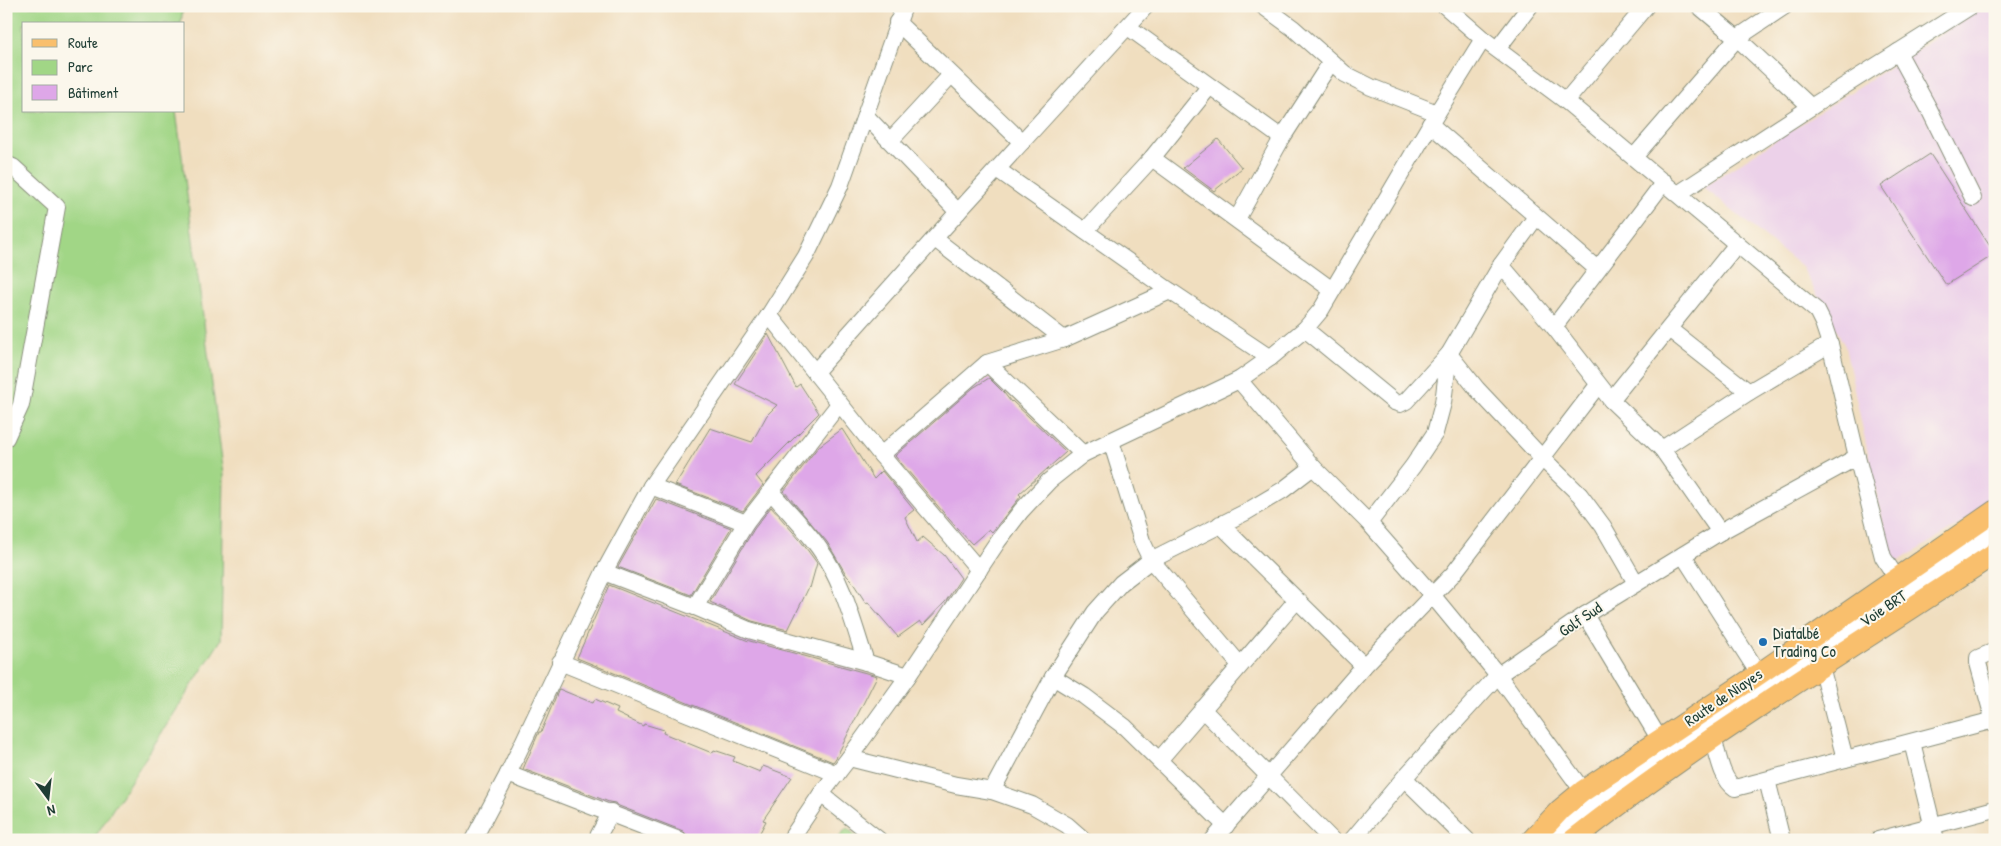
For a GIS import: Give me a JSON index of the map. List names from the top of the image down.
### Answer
{
  "streets": {
    "main road": ["Route de Niayes"],
    "street": ["Voie BRT", "Golf Sud"]
  },
  "crossings": [
    ["Voie BRT", "Route de Niayes"]
  ],
  "places": ["Diatalbé Trading Co"],
  "legend": ["Route", "Parc", "Bâtiment"],
  "north": "bottom"
}
